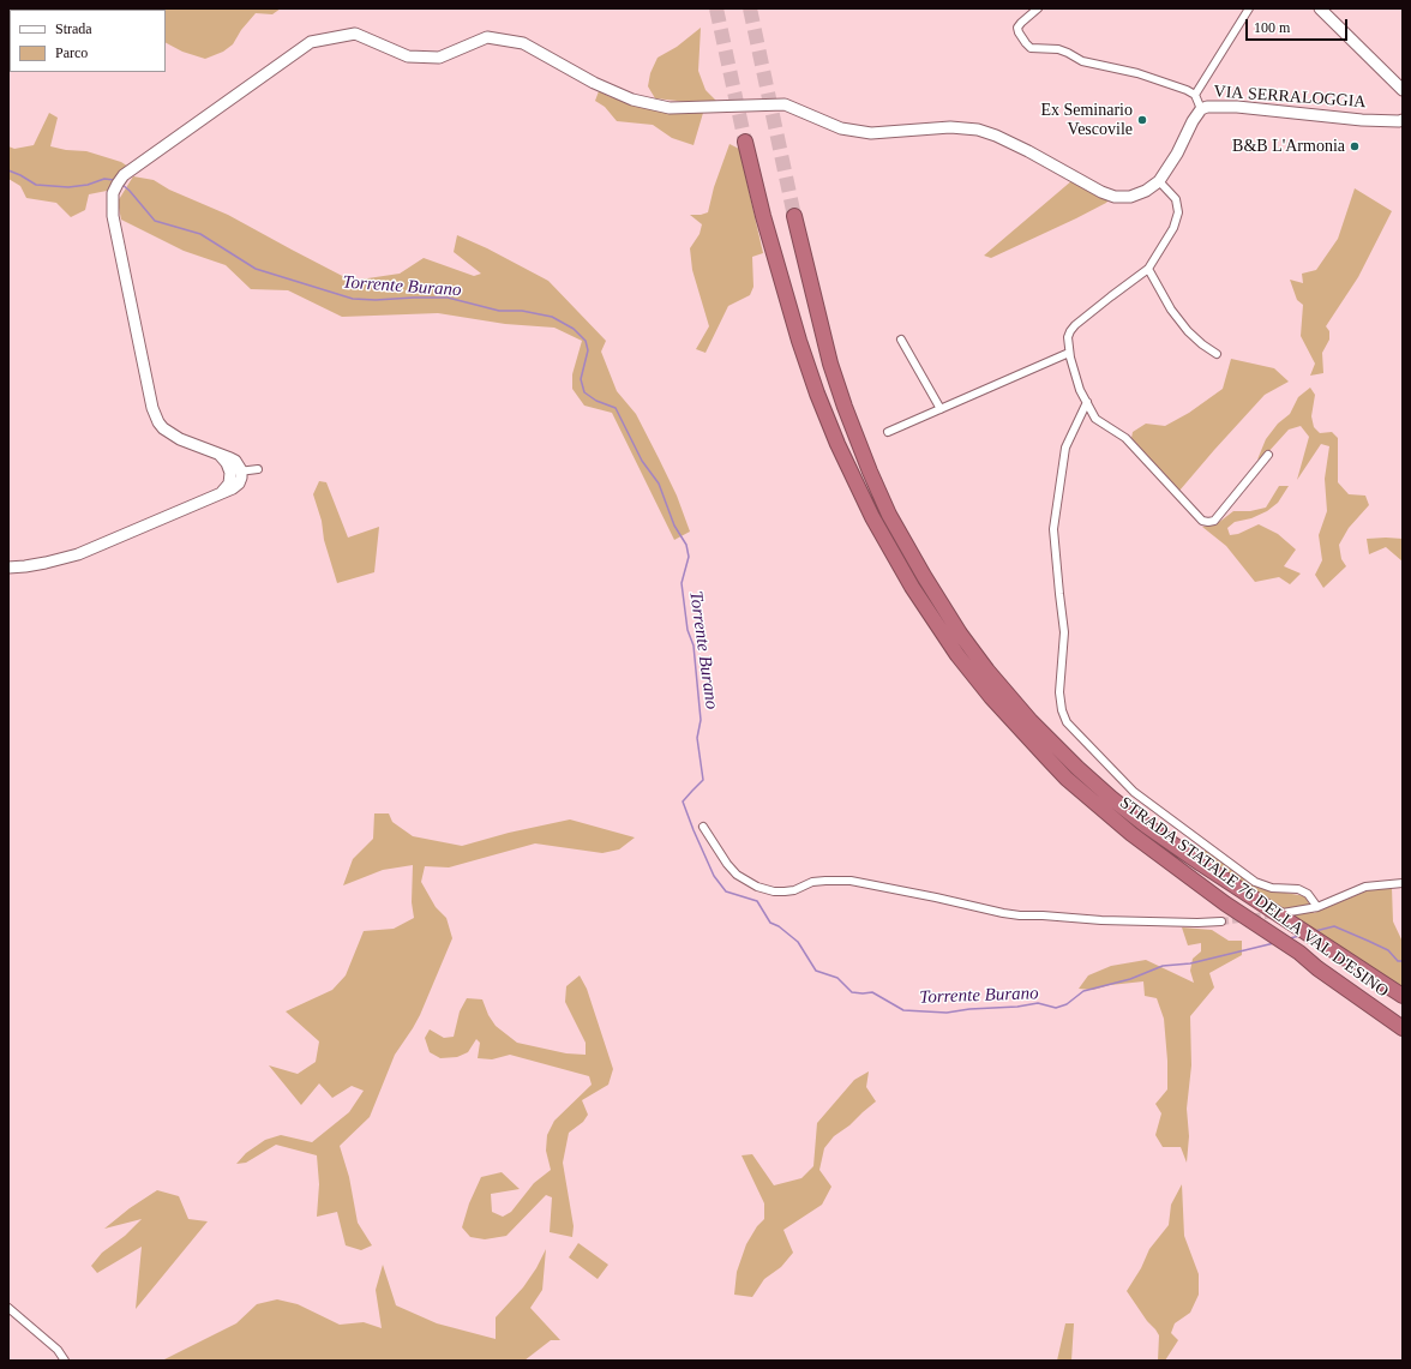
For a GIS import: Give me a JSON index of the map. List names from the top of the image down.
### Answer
{
  "streets": {
    "highway": ["STRADA STATALE 76 DELLA VAL D'ESINO"],
    "main road": ["VIA SERRALOGGIA"]
  },
  "water": ["Torrente Burano"],
  "places": ["Ex Seminario Vescovile", "B&B L'Armonia"],
  "legend": ["Strada", "Parco"],
  "scale_bar": "100 m"
}
